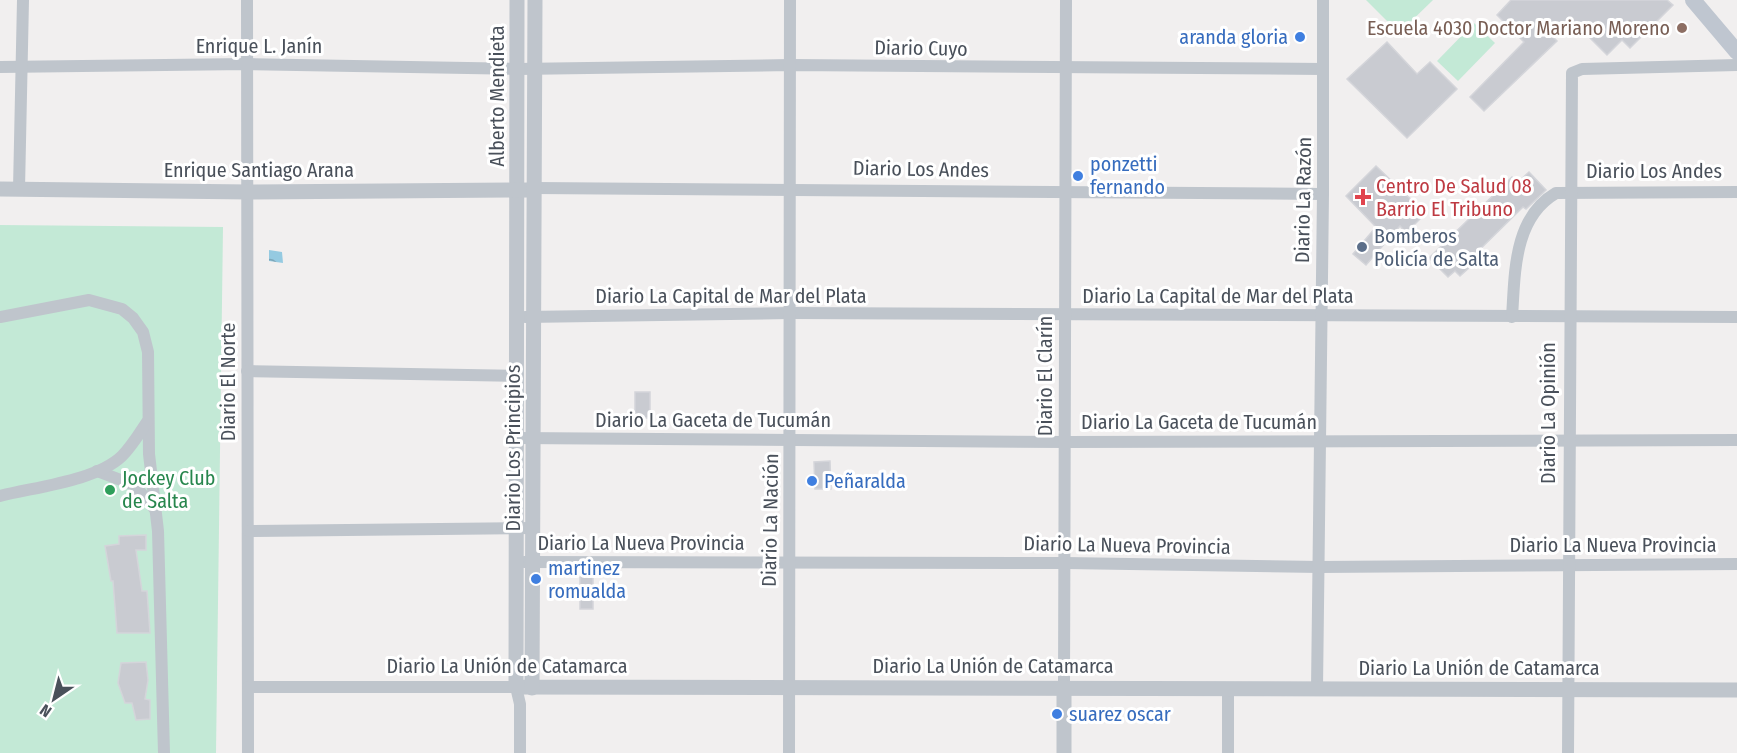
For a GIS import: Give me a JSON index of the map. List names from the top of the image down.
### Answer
{
  "streets": {
    "street": [
      "Enrique L. Janín",
      "Diario Cuyo",
      "Alberto Mendieta",
      "Diario Los Andes",
      "Enrique Santiago Arana",
      "Diario La Razón",
      "Diario La Capital de Mar del Plata",
      "Diario El Clarín",
      "Diario El Norte",
      "Diario La Opinión",
      "Diario La Gaceta de Tucumán",
      "Diario Los Principios",
      "Diario La Nación",
      "Diario La Nueva Provincia",
      "Diario La Unión de Catamarca"
    ]
  },
  "crossings": [
    ["Enrique L. Janín", "Diario Cuyo"],
    ["Enrique L. Janín", "Alberto Mendieta"],
    ["Enrique L. Janín", "Diario El Norte"],
    ["Diario Cuyo", "Alberto Mendieta"],
    ["Diario Cuyo", "Diario La Razón"],
    ["Diario Cuyo", "Diario El Clarín"],
    ["Diario Cuyo", "Diario La Nación"],
    ["Alberto Mendieta", "Diario Los Andes"],
    ["Alberto Mendieta", "Enrique Santiago Arana"],
    ["Alberto Mendieta", "Diario Los Principios"],
    ["Diario Los Andes", "Enrique Santiago Arana"],
    ["Diario Los Andes", "Diario La Razón"],
    ["Diario Los Andes", "Diario La Capital de Mar del Plata"],
    ["Diario Los Andes", "Diario El Clarín"],
    ["Diario Los Andes", "Diario La Opinión"],
    ["Diario Los Andes", "Diario Los Principios"],
    ["Diario Los Andes", "Diario La Nación"],
    ["Enrique Santiago Arana", "Diario El Norte"],
    ["Enrique Santiago Arana", "Diario Los Principios"],
    ["Diario La Razón", "Diario La Capital de Mar del Plata"],
    ["Diario La Razón", "Diario La Gaceta de Tucumán"],
    ["Diario La Razón", "Diario La Nueva Provincia"],
    ["Diario La Razón", "Diario La Unión de Catamarca"],
    ["Diario La Capital de Mar del Plata", "Diario El Clarín"],
    ["Diario La Capital de Mar del Plata", "Diario La Opinión"],
    ["Diario La Capital de Mar del Plata", "Diario Los Principios"],
    ["Diario La Capital de Mar del Plata", "Diario La Nación"],
    ["Diario El Clarín", "Diario La Gaceta de Tucumán"],
    ["Diario El Clarín", "Diario La Nueva Provincia"],
    ["Diario El Clarín", "Diario La Unión de Catamarca"],
    ["Diario El Norte", "Diario La Nueva Provincia"],
    ["Diario El Norte", "Diario La Unión de Catamarca"],
    ["Diario La Opinión", "Diario La Gaceta de Tucumán"],
    ["Diario La Opinión", "Diario La Nueva Provincia"],
    ["Diario La Opinión", "Diario La Unión de Catamarca"],
    ["Diario La Gaceta de Tucumán", "Diario Los Principios"],
    ["Diario La Gaceta de Tucumán", "Diario La Nación"],
    ["Diario Los Principios", "Diario La Nueva Provincia"],
    ["Diario Los Principios", "Diario La Unión de Catamarca"],
    ["Diario La Nación", "Diario La Nueva Provincia"],
    ["Diario La Nación", "Diario La Unión de Catamarca"]
  ],
  "places": {
    "other": [
      "Escuela 4030 Doctor Mariano Moreno",
      "aranda gloria",
      "ponzetti fernando",
      "Bomberos Policía de Salta",
      "Peñaralda",
      "Jockey Club de Salta",
      "martinez romualda",
      "suarez oscar"
    ],
    "health": ["Centro De Salud 08 Barrio El Tribuno"]
  },
  "north": "bottom left"
}
